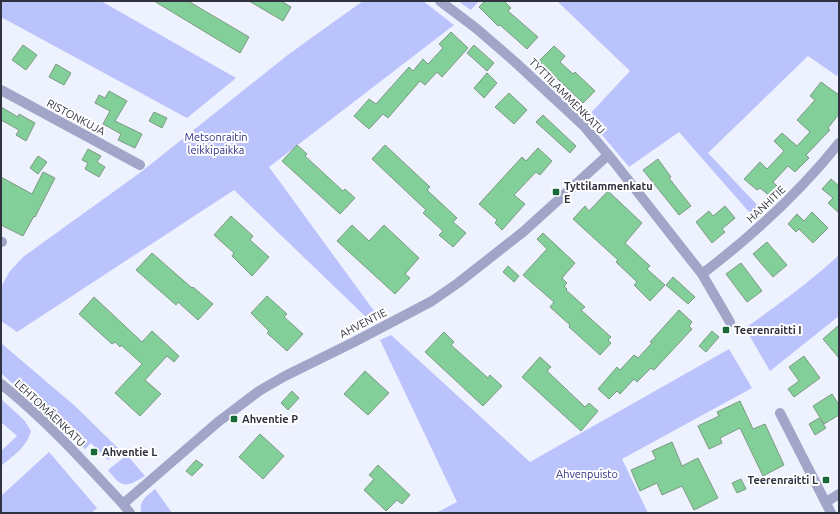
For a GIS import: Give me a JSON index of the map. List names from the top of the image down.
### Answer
{
  "streets": {
    "street": [
      "TYTTILAMMENKATU",
      "RISTONKUJA",
      "HANHITIE",
      "AHVENTIE",
      "LEHTOMÄENKATU"
    ]
  },
  "crossings": [
    ["TYTTILAMMENKATU", "HANHITIE"],
    ["TYTTILAMMENKATU", "AHVENTIE"],
    ["AHVENTIE", "LEHTOMÄENKATU"]
  ],
  "parks": ["Metsonraitin leikkipaikka", "Ahvenpuisto"],
  "places": {
    "transit": [
      "Tyttilammenkatu E",
      "Teerenraitti I",
      "Ahventie P",
      "Ahventie L",
      "Teerenraitti L"
    ]
  }
}
